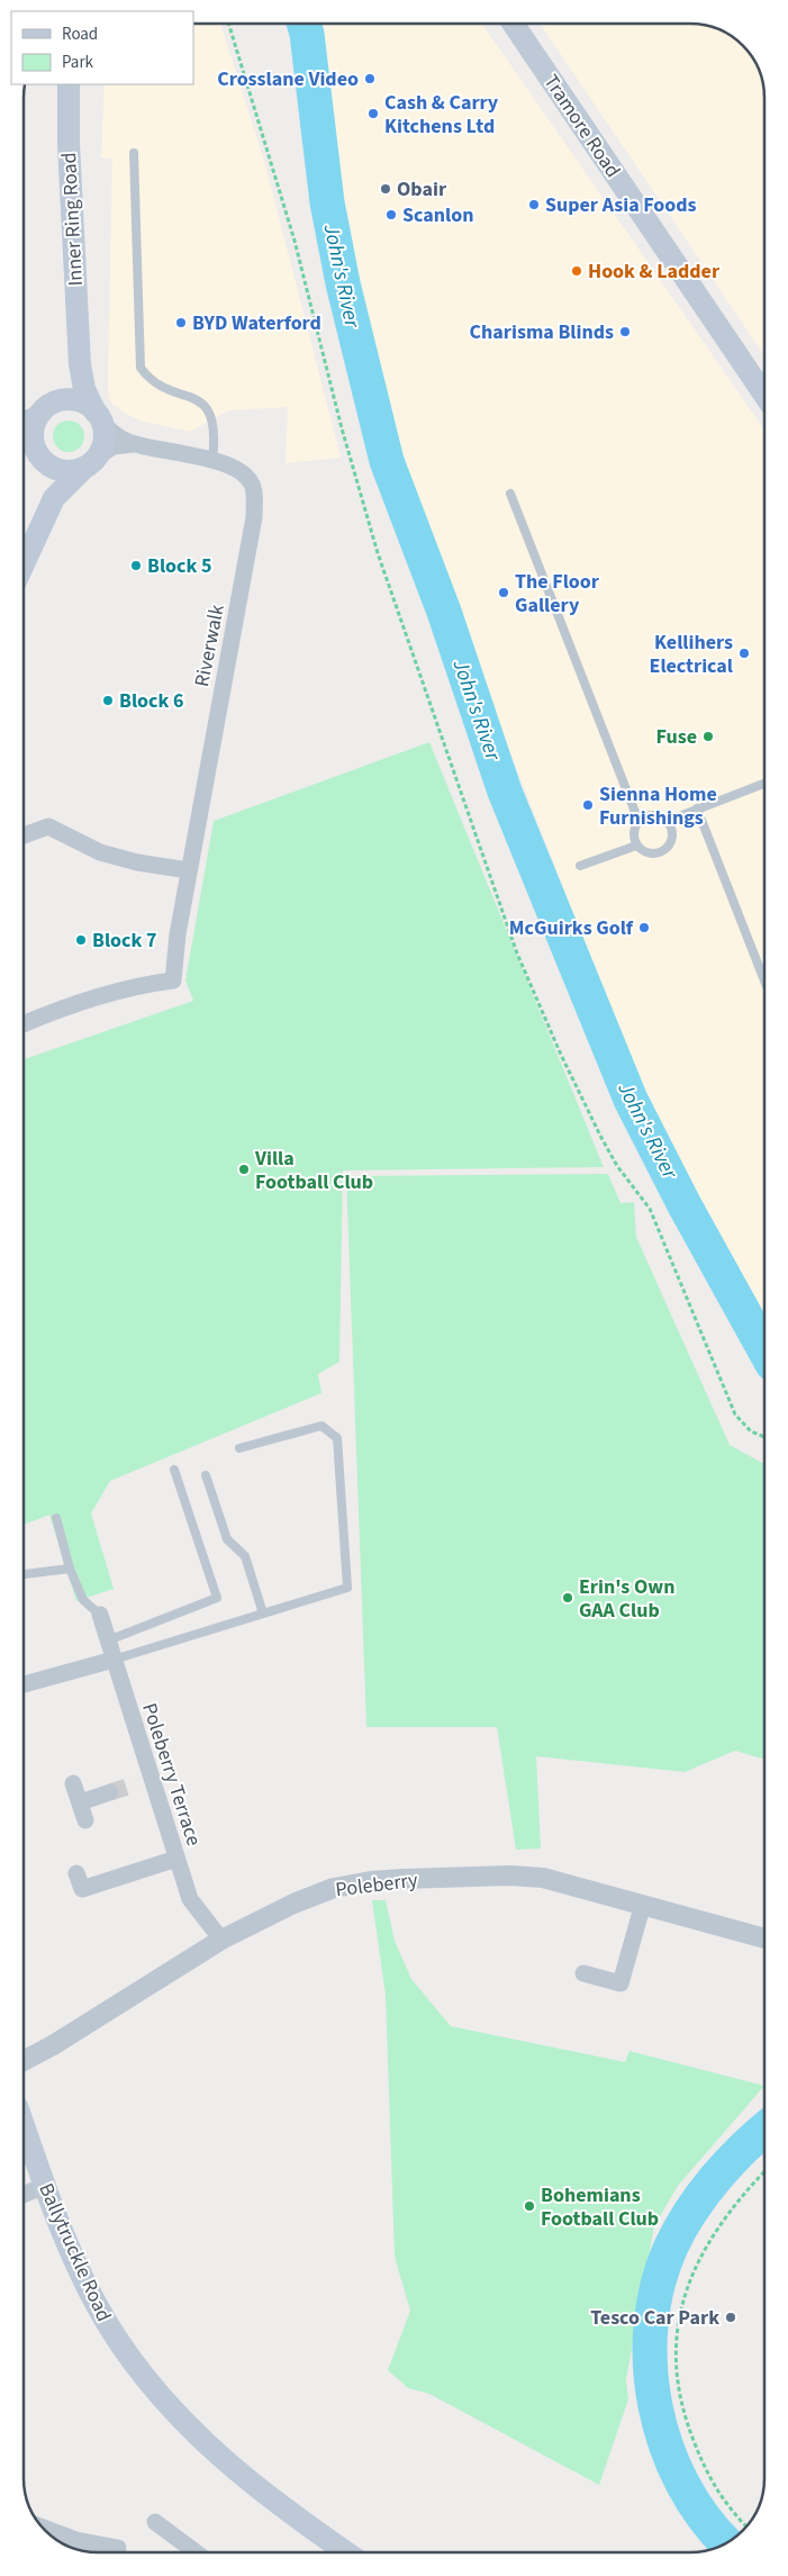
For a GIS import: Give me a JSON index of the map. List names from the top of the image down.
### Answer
{
  "streets": {
    "main road": ["Tramore Road", "Inner Ring Road", "Ballytruckle Road"],
    "street": ["Riverwalk", "Poleberry Terrace", "Poleberry"]
  },
  "crossings": [
    ["Poleberry Terrace", "Poleberry"]
  ],
  "water": ["John's River"],
  "places": [
    "Crosslane Video",
    "Cash & Carry Kitchens Ltd",
    "Obair",
    "Super Asia Foods",
    "Scanlon",
    "Hook & Ladder",
    "BYD Waterford",
    "Charisma Blinds",
    "Block 5",
    "The Floor Gallery",
    "Kellihers Electrical",
    "Block 6",
    "Fuse",
    "Sienna Home Furnishings",
    "McGuirks Golf",
    "Block 7",
    "Villa Football Club",
    "Erin's Own GAA Club",
    "Bohemians Football Club",
    "Tesco Car Park"
  ],
  "legend": ["Road", "Park"]
}
